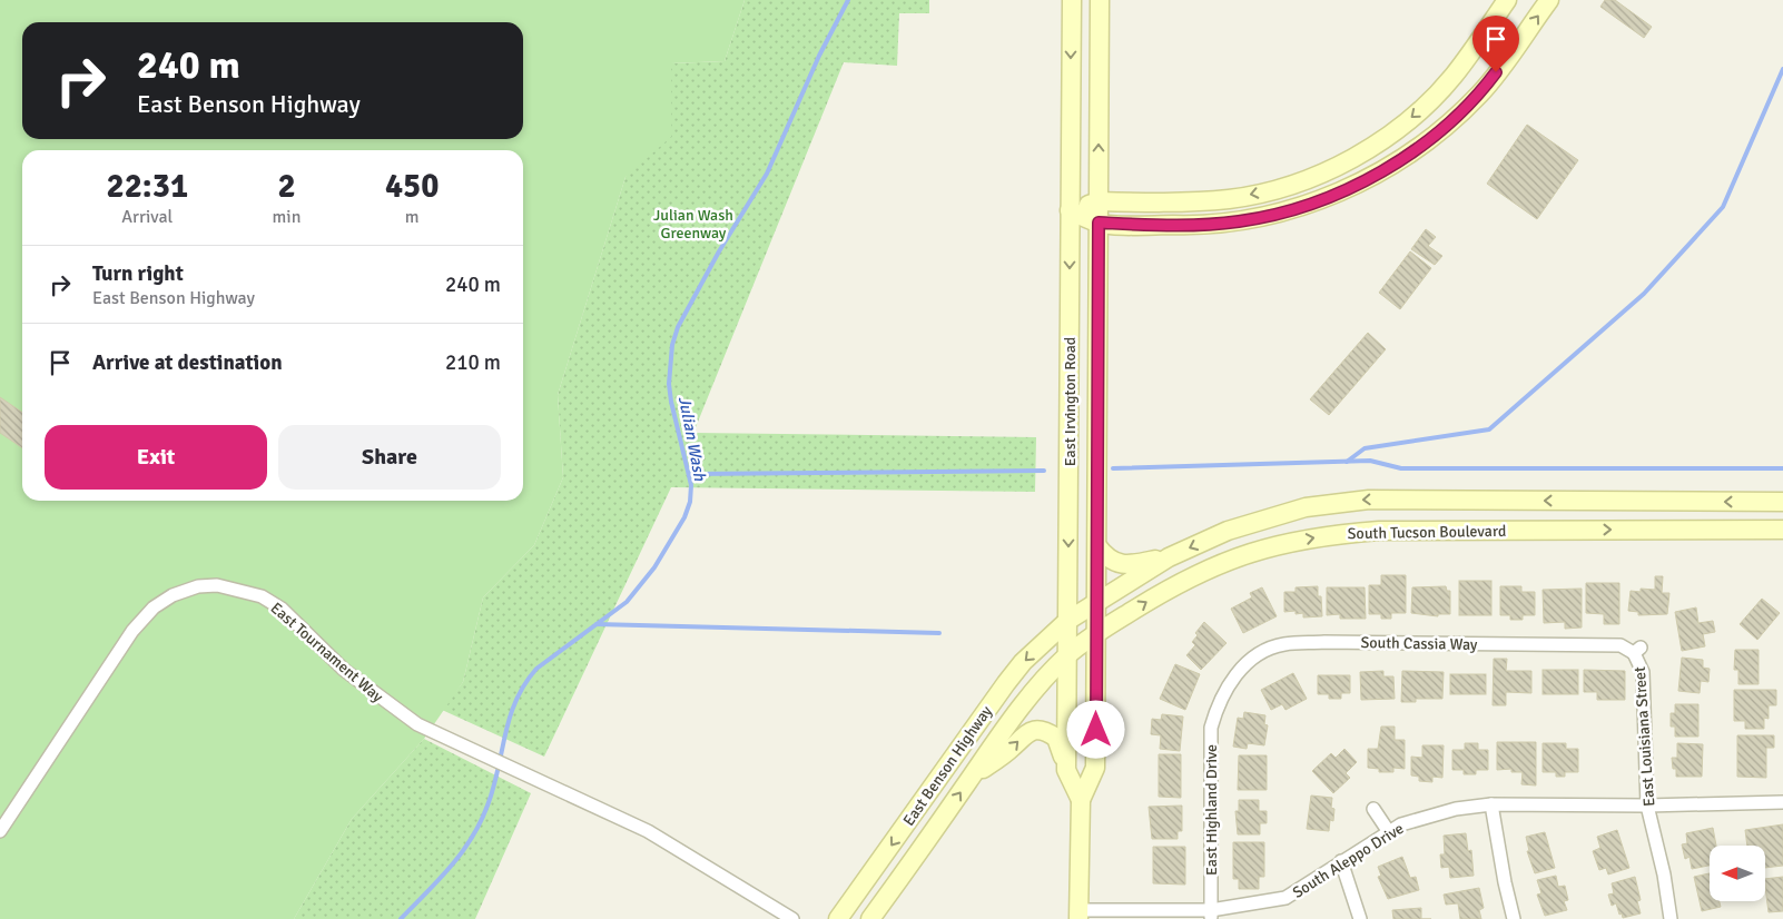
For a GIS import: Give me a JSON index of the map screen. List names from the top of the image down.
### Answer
{
  "streets": {
    "main road": ["East Irvington Road", "South Tucson Boulevard", "East Benson Highway"],
    "street": [
      "South Cassia Way",
      "East Tournament Way",
      "East Louisiana Street",
      "East Highland Drive",
      "South Aleppo Drive"
    ]
  },
  "crossings": [
    ["East Irvington Road", "South Tucson Boulevard"],
    ["East Irvington Road", "East Benson Highway"],
    ["East Irvington Road", "South Aleppo Drive"],
    ["South Tucson Boulevard", "East Benson Highway"],
    ["South Cassia Way", "East Louisiana Street"],
    ["South Cassia Way", "East Highland Drive"],
    ["East Louisiana Street", "South Aleppo Drive"],
    ["East Highland Drive", "South Aleppo Drive"]
  ],
  "water": ["Julian Wash"],
  "parks": ["Julian Wash Greenway"],
  "north": "left",
  "page": {
    "turn": ["240 m", "East Benson Highway"],
    "eta": [
      "22:31",
      "Arrival",
      "2",
      "min",
      "450",
      "m"
    ],
    "list": [
      {
        "name": "Turn right",
        "note": "East Benson Highway",
        "value": "240 m"
      },
      {
        "name": "Arrive at destination",
        "value": "210 m"
      }
    ],
    "buttons": ["Exit", "Share"]
  }
}
